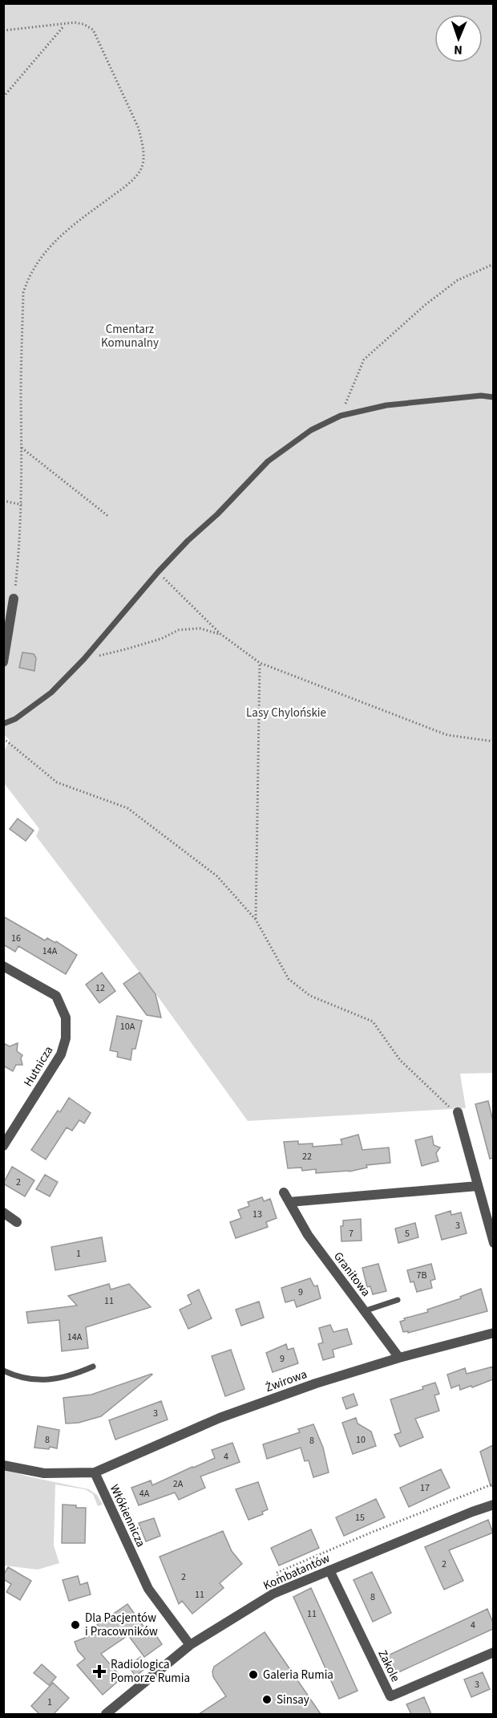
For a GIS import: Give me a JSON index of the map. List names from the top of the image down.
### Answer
{
  "streets": {
    "street": [
      "Hutnicza",
      "Granitowa",
      "Żwirowa",
      "Włókiennicza",
      "Kombatantów",
      "Zakole"
    ]
  },
  "crossings": [
    ["Granitowa", "Żwirowa"],
    ["Żwirowa", "Włókiennicza"],
    ["Włókiennicza", "Kombatantów"],
    ["Kombatantów", "Zakole"]
  ],
  "parks": ["Cmentarz Komunalny", "Lasy Chylońskie"],
  "places": {
    "other": ["Dla Pacjentów i Pracowników", "Galeria Rumia", "Sinsay"],
    "health": ["Radiologica Pomorze Rumia"]
  },
  "house_numbers": [
    "16",
    "14A",
    "12",
    "10A",
    "22",
    "2",
    "13",
    "3",
    "7",
    "5",
    "1",
    "7B",
    "9",
    "11",
    "14A",
    "9",
    "3",
    "8",
    "10",
    "8",
    "4",
    "2A",
    "17",
    "4A",
    "15",
    "2",
    "2",
    "11",
    "8",
    "11",
    "4",
    "3",
    "1"
  ],
  "north": "bottom"
}
